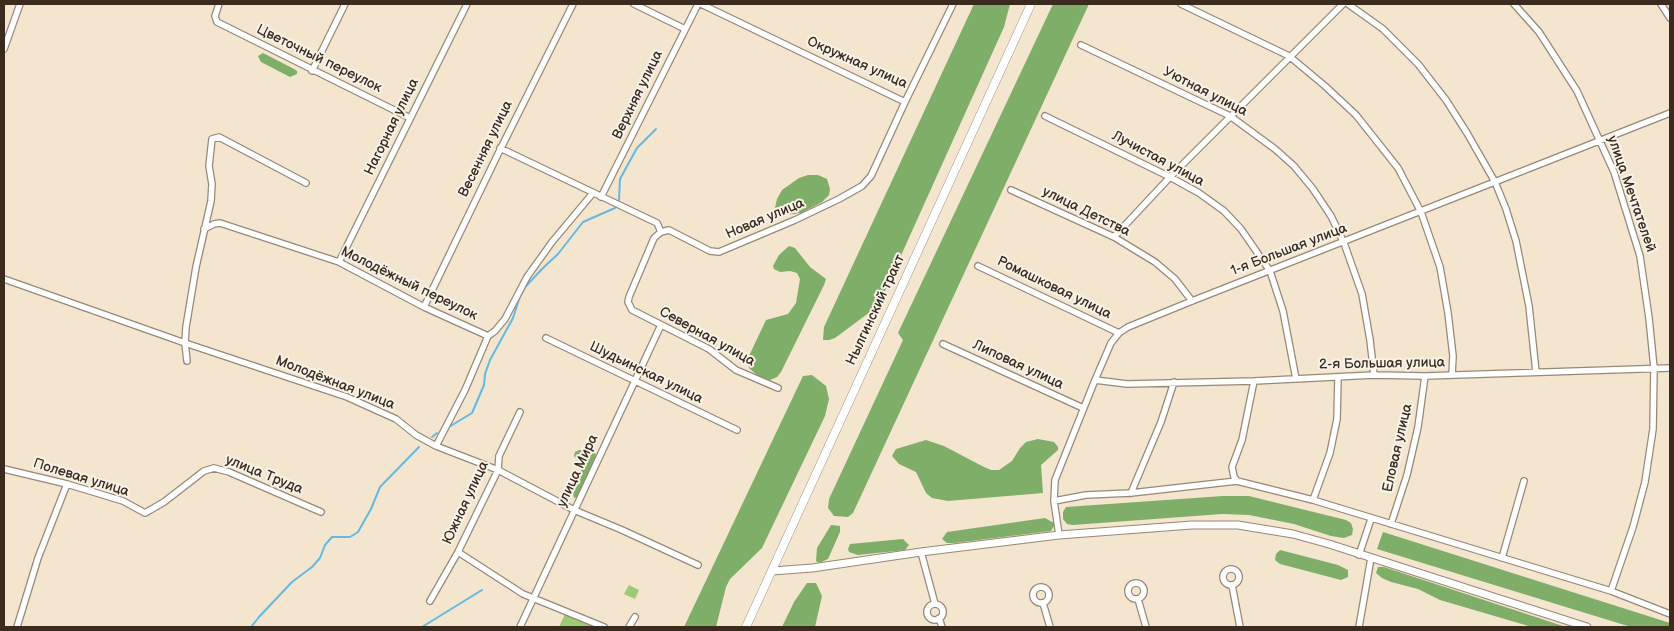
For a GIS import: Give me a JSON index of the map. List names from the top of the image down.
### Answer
{
  "streets": {
    "main road": ["Нылгинский тракт"],
    "street": [
      "Цветочный переулок",
      "Окружная улица",
      "Уютная улица",
      "Верхняя улица",
      "Нагорная улица",
      "Весенняя улица",
      "Лучистая улица",
      "улица Мечтателей",
      "улица Детства",
      "Новая улица",
      "1-я Большая улица",
      "Молодёжный переулок",
      "Ромашковая улица",
      "Северная улица",
      "2-я Большая улица",
      "Липовая улица",
      "Шудьинская улица",
      "Молодёжная улица",
      "Еловая улица",
      "улица Мира",
      "улица Труда",
      "Полевая улица",
      "Южная улица"
    ]
  },
  "crossings": [
    ["Цветочный переулок", "Нагорная улица"],
    ["Окружная улица", "Верхняя улица"],
    ["Окружная улица", "Новая улица"],
    ["Уютная улица", "1-я Большая улица"],
    ["Уютная улица", "2-я Большая улица"],
    ["Нагорная улица", "Молодёжный переулок"],
    ["Весенняя улица", "Молодёжный переулок"],
    ["Лучистая улица", "1-я Большая улица"],
    ["Лучистая улица", "2-я Большая улица"],
    ["улица Мечтателей", "1-я Большая улица"],
    ["улица Мечтателей", "2-я Большая улица"],
    ["улица Детства", "1-я Большая улица"],
    ["Новая улица", "Северная улица"],
    ["1-я Большая улица", "Ромашковая улица"],
    ["Северная улица", "улица Мира"],
    ["2-я Большая улица", "Еловая улица"],
    ["Шудьинская улица", "улица Мира"],
    ["Молодёжная улица", "улица Мира"],
    ["Молодёжная улица", "Южная улица"],
    ["улица Труда", "Полевая улица"]
  ]
}
